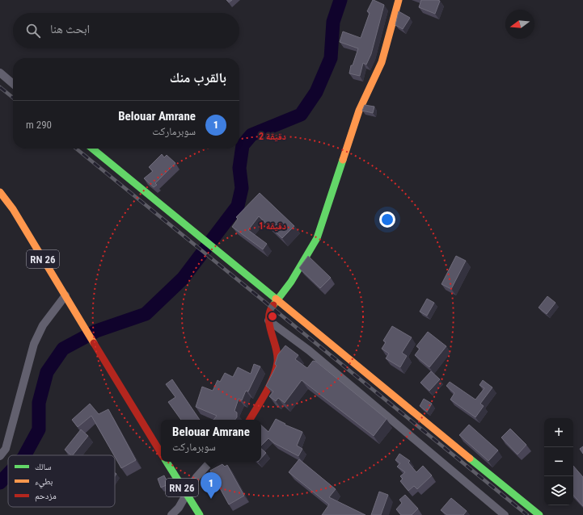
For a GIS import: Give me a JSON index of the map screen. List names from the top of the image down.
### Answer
{
  "streets": {
    "street": ["RN 26"]
  },
  "legend": ["سالك", "بطيء", "مزدحم"],
  "north": "left",
  "page": {
    "search": "ابحث هنا",
    "heading": "بالقرب منك",
    "list": [
      {
        "mark": "1",
        "name": "Belouar Amrane",
        "note": "سوبرماركت",
        "value": "290 m"
      }
    ],
    "map_buttons": ["+", "−"],
    "popup": ["Belouar Amrane", "سوبرماركت"],
    "pins": "1"
  },
  "rings": ["2 دقيقة", "1 دقيقة"]
}
